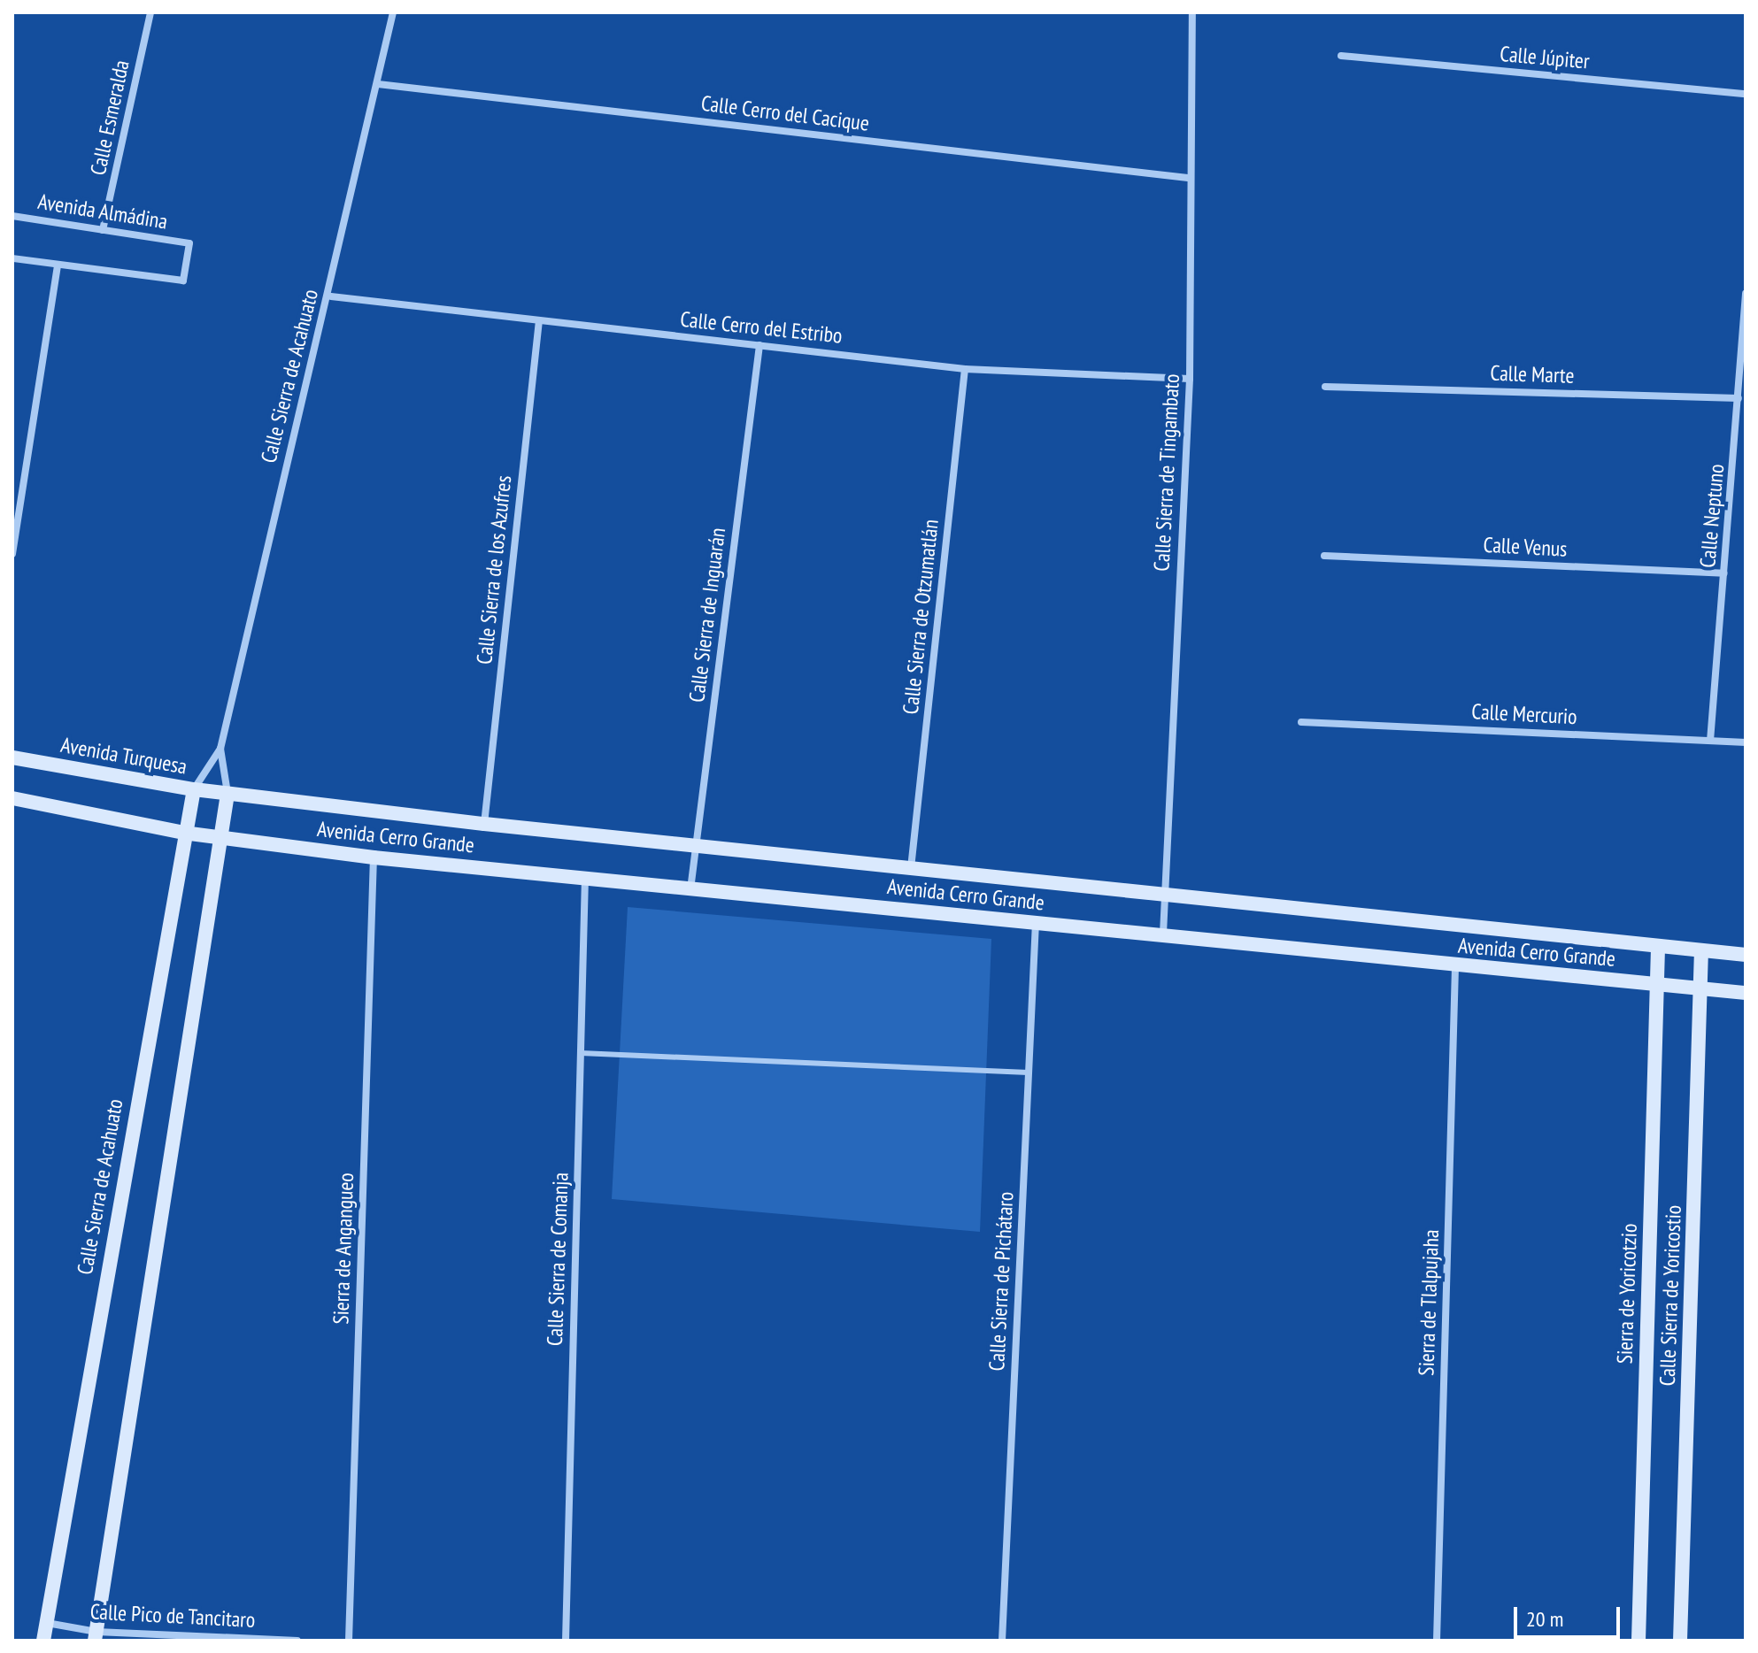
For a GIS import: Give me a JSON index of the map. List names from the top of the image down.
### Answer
{
  "streets": {
    "street": [
      "Calle Júpiter",
      "Calle Cerro del Cacique",
      "Calle Esmeralda",
      "Avenida Almádina",
      "Calle Cerro del Estribo",
      "Calle Marte",
      "Calle Sierra de Acahuato",
      "Calle Sierra de Tingambato",
      "Calle Neptuno",
      "Calle Venus",
      "Calle Sierra de los Azufres",
      "Calle Sierra de Inguarán",
      "Calle Sierra de Otzumatlán",
      "Calle Mercurio",
      "Avenida Turquesa",
      "Avenida Cerro Grande",
      "Sierra de Angangueo",
      "Calle Sierra de Comanja",
      "Calle Sierra de Pichátaro",
      "Sierra de Yoricotzio",
      "Calle Sierra de Yoricostio",
      "Sierra de Tlalpujaha",
      "Calle Pico de Tancitaro"
    ]
  },
  "crossings": [
    ["Calle Cerro del Cacique", "Calle Sierra de Acahuato"],
    ["Calle Cerro del Cacique", "Calle Sierra de Tingambato"],
    ["Calle Esmeralda", "Avenida Almádina"],
    ["Calle Cerro del Estribo", "Calle Sierra de Acahuato"],
    ["Calle Cerro del Estribo", "Calle Sierra de Tingambato"],
    ["Calle Cerro del Estribo", "Calle Sierra de los Azufres"],
    ["Calle Cerro del Estribo", "Calle Sierra de Inguarán"],
    ["Calle Cerro del Estribo", "Calle Sierra de Otzumatlán"],
    ["Calle Marte", "Calle Neptuno"],
    ["Calle Sierra de Acahuato", "Avenida Turquesa"],
    ["Calle Sierra de Acahuato", "Avenida Cerro Grande"],
    ["Calle Sierra de Acahuato", "Calle Pico de Tancitaro"],
    ["Calle Sierra de Tingambato", "Avenida Cerro Grande"],
    ["Calle Neptuno", "Calle Venus"],
    ["Calle Neptuno", "Calle Mercurio"],
    ["Calle Sierra de los Azufres", "Avenida Cerro Grande"],
    ["Calle Sierra de Inguarán", "Avenida Cerro Grande"],
    ["Calle Sierra de Otzumatlán", "Avenida Cerro Grande"],
    ["Avenida Turquesa", "Avenida Cerro Grande"],
    ["Avenida Cerro Grande", "Sierra de Angangueo"],
    ["Avenida Cerro Grande", "Calle Sierra de Comanja"],
    ["Avenida Cerro Grande", "Calle Sierra de Pichátaro"],
    ["Avenida Cerro Grande", "Sierra de Yoricotzio"],
    ["Avenida Cerro Grande", "Calle Sierra de Yoricostio"],
    ["Avenida Cerro Grande", "Sierra de Tlalpujaha"]
  ],
  "scale_bar": "20 m"
}
